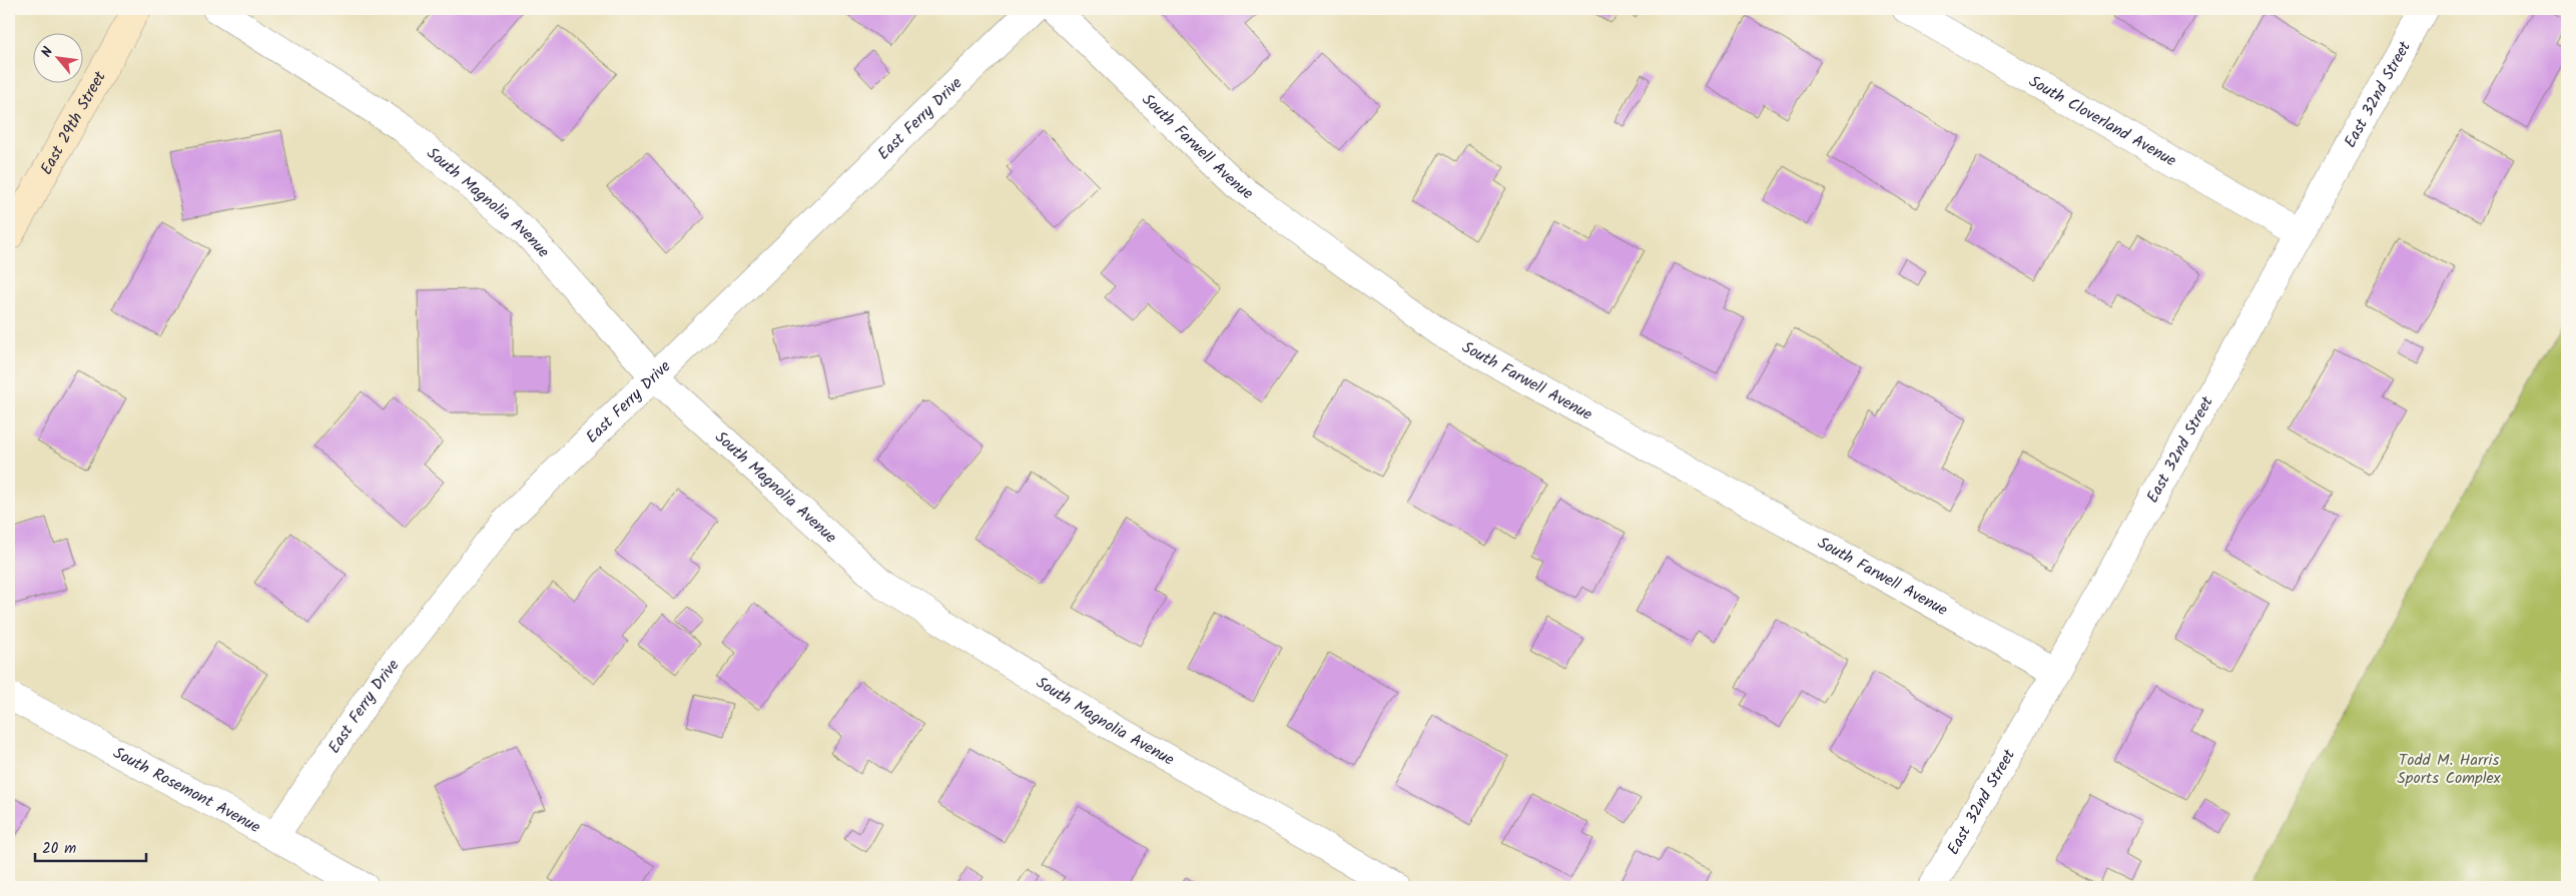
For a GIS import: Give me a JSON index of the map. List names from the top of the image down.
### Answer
{
  "streets": {
    "street": [
      "East 32nd Street",
      "East Ferry Drive",
      "South Cloverland Avenue",
      "East 29th Street",
      "South Farwell Avenue",
      "South Magnolia Avenue",
      "South Rosemont Avenue"
    ]
  },
  "crossings": [
    ["East 32nd Street", "South Cloverland Avenue"],
    ["East 32nd Street", "South Farwell Avenue"],
    ["East Ferry Drive", "South Magnolia Avenue"],
    ["East Ferry Drive", "South Rosemont Avenue"]
  ],
  "parks": ["Todd M. Harris Sports Complex"],
  "scale_bar": "20 m",
  "north": "top left"
}
